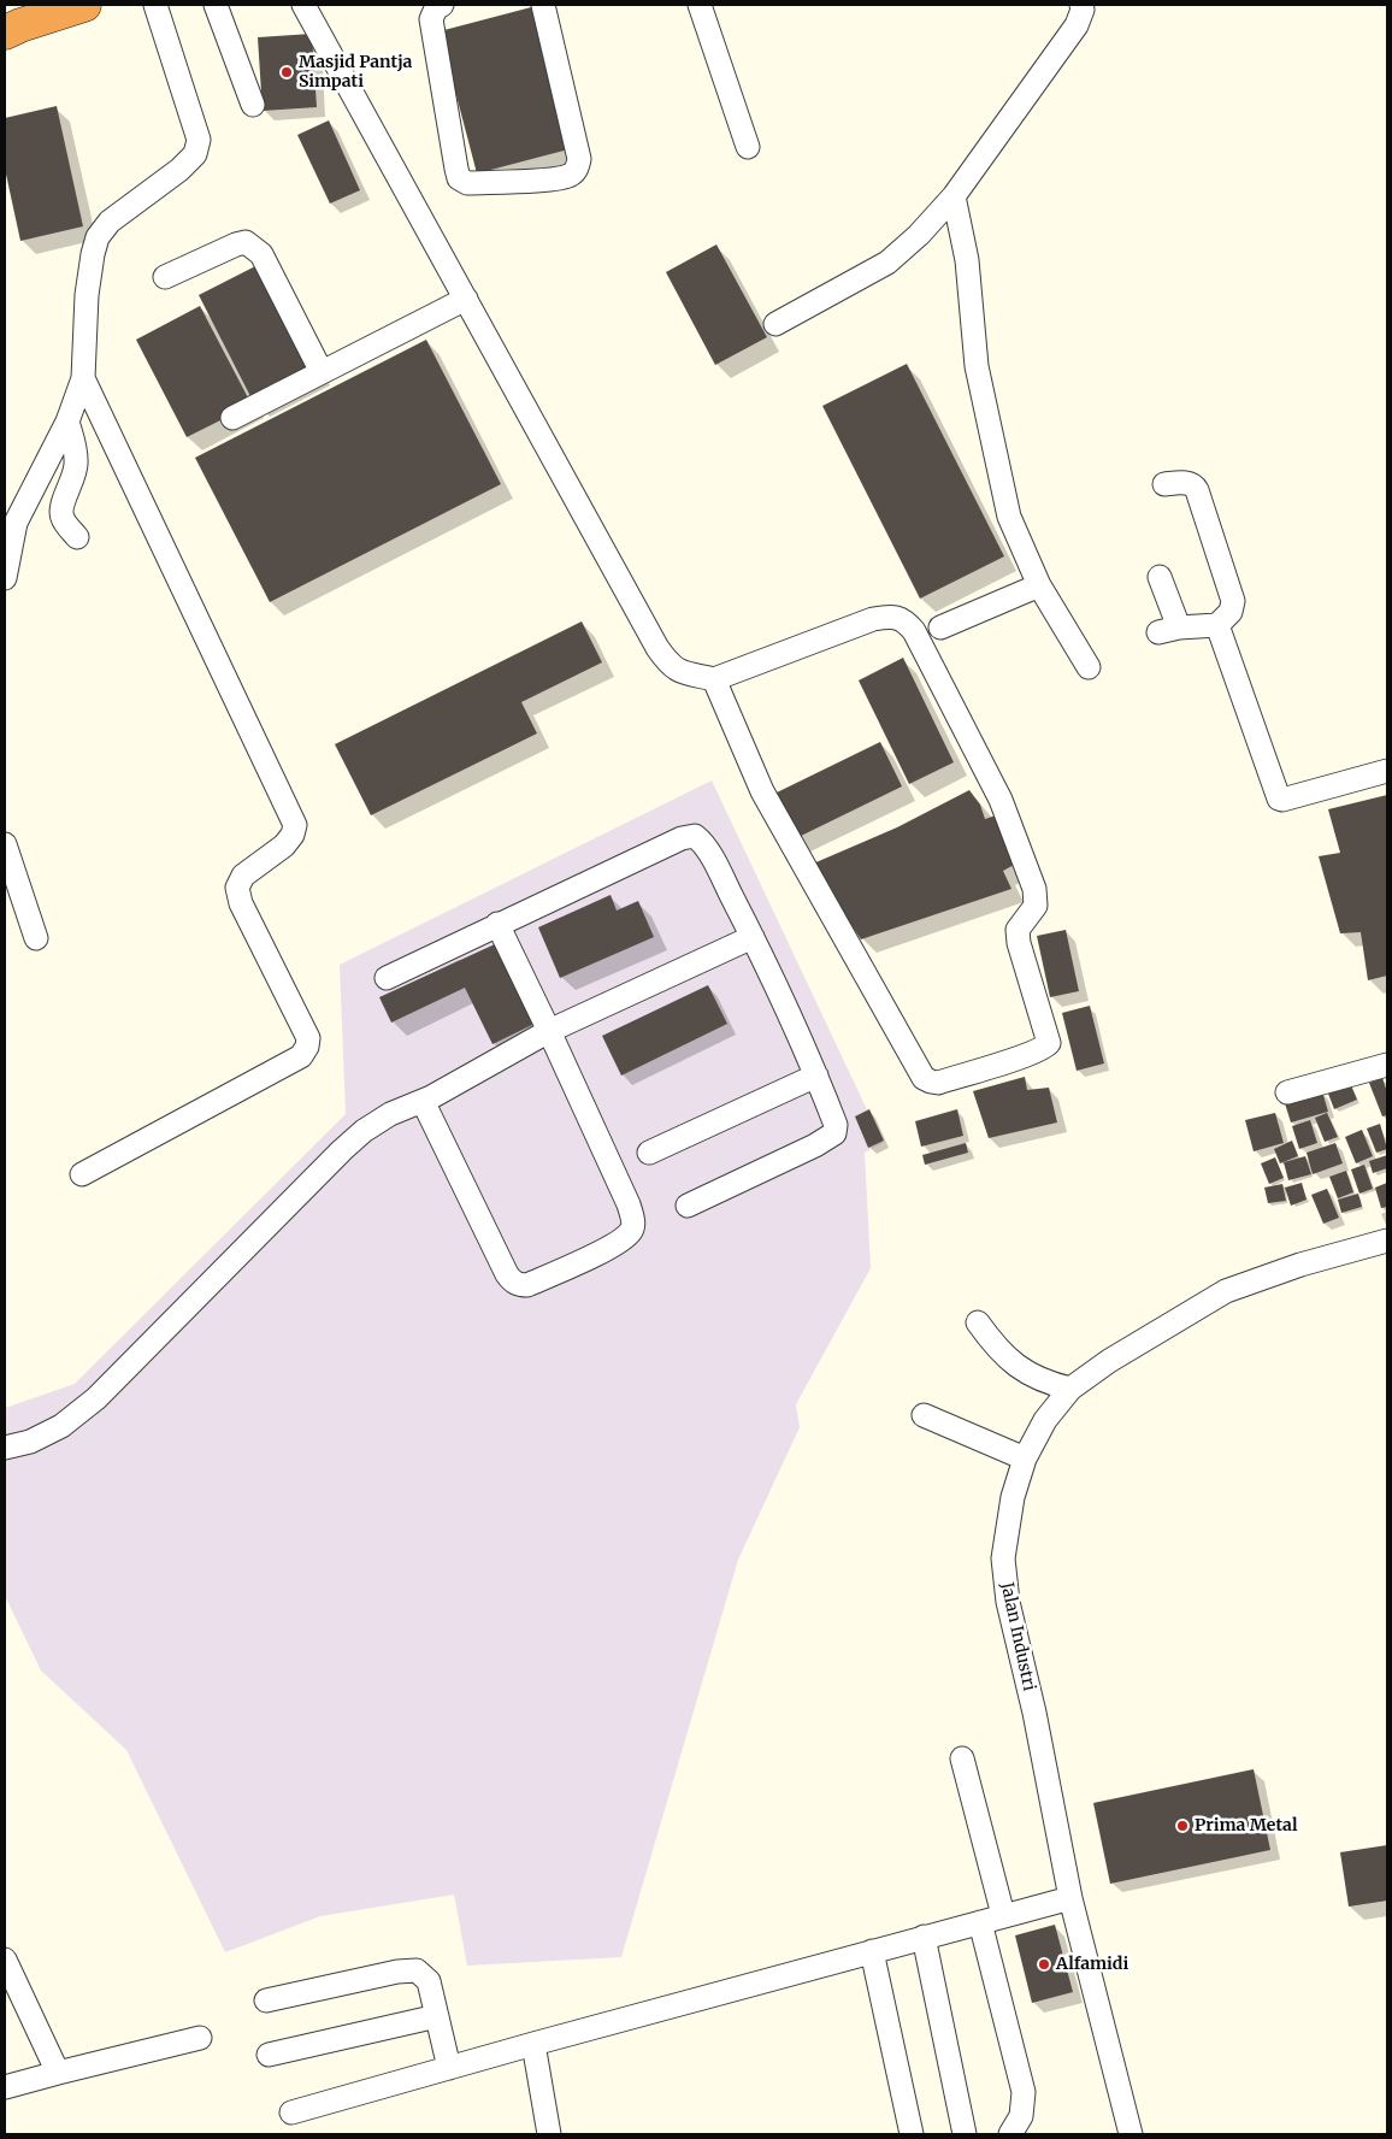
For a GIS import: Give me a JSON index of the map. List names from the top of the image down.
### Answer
{
  "streets": {
    "street": ["Jalan Industri"]
  },
  "places": ["Masjid Pantja Simpati", "Prima Metal", "Alfamidi"]
}
